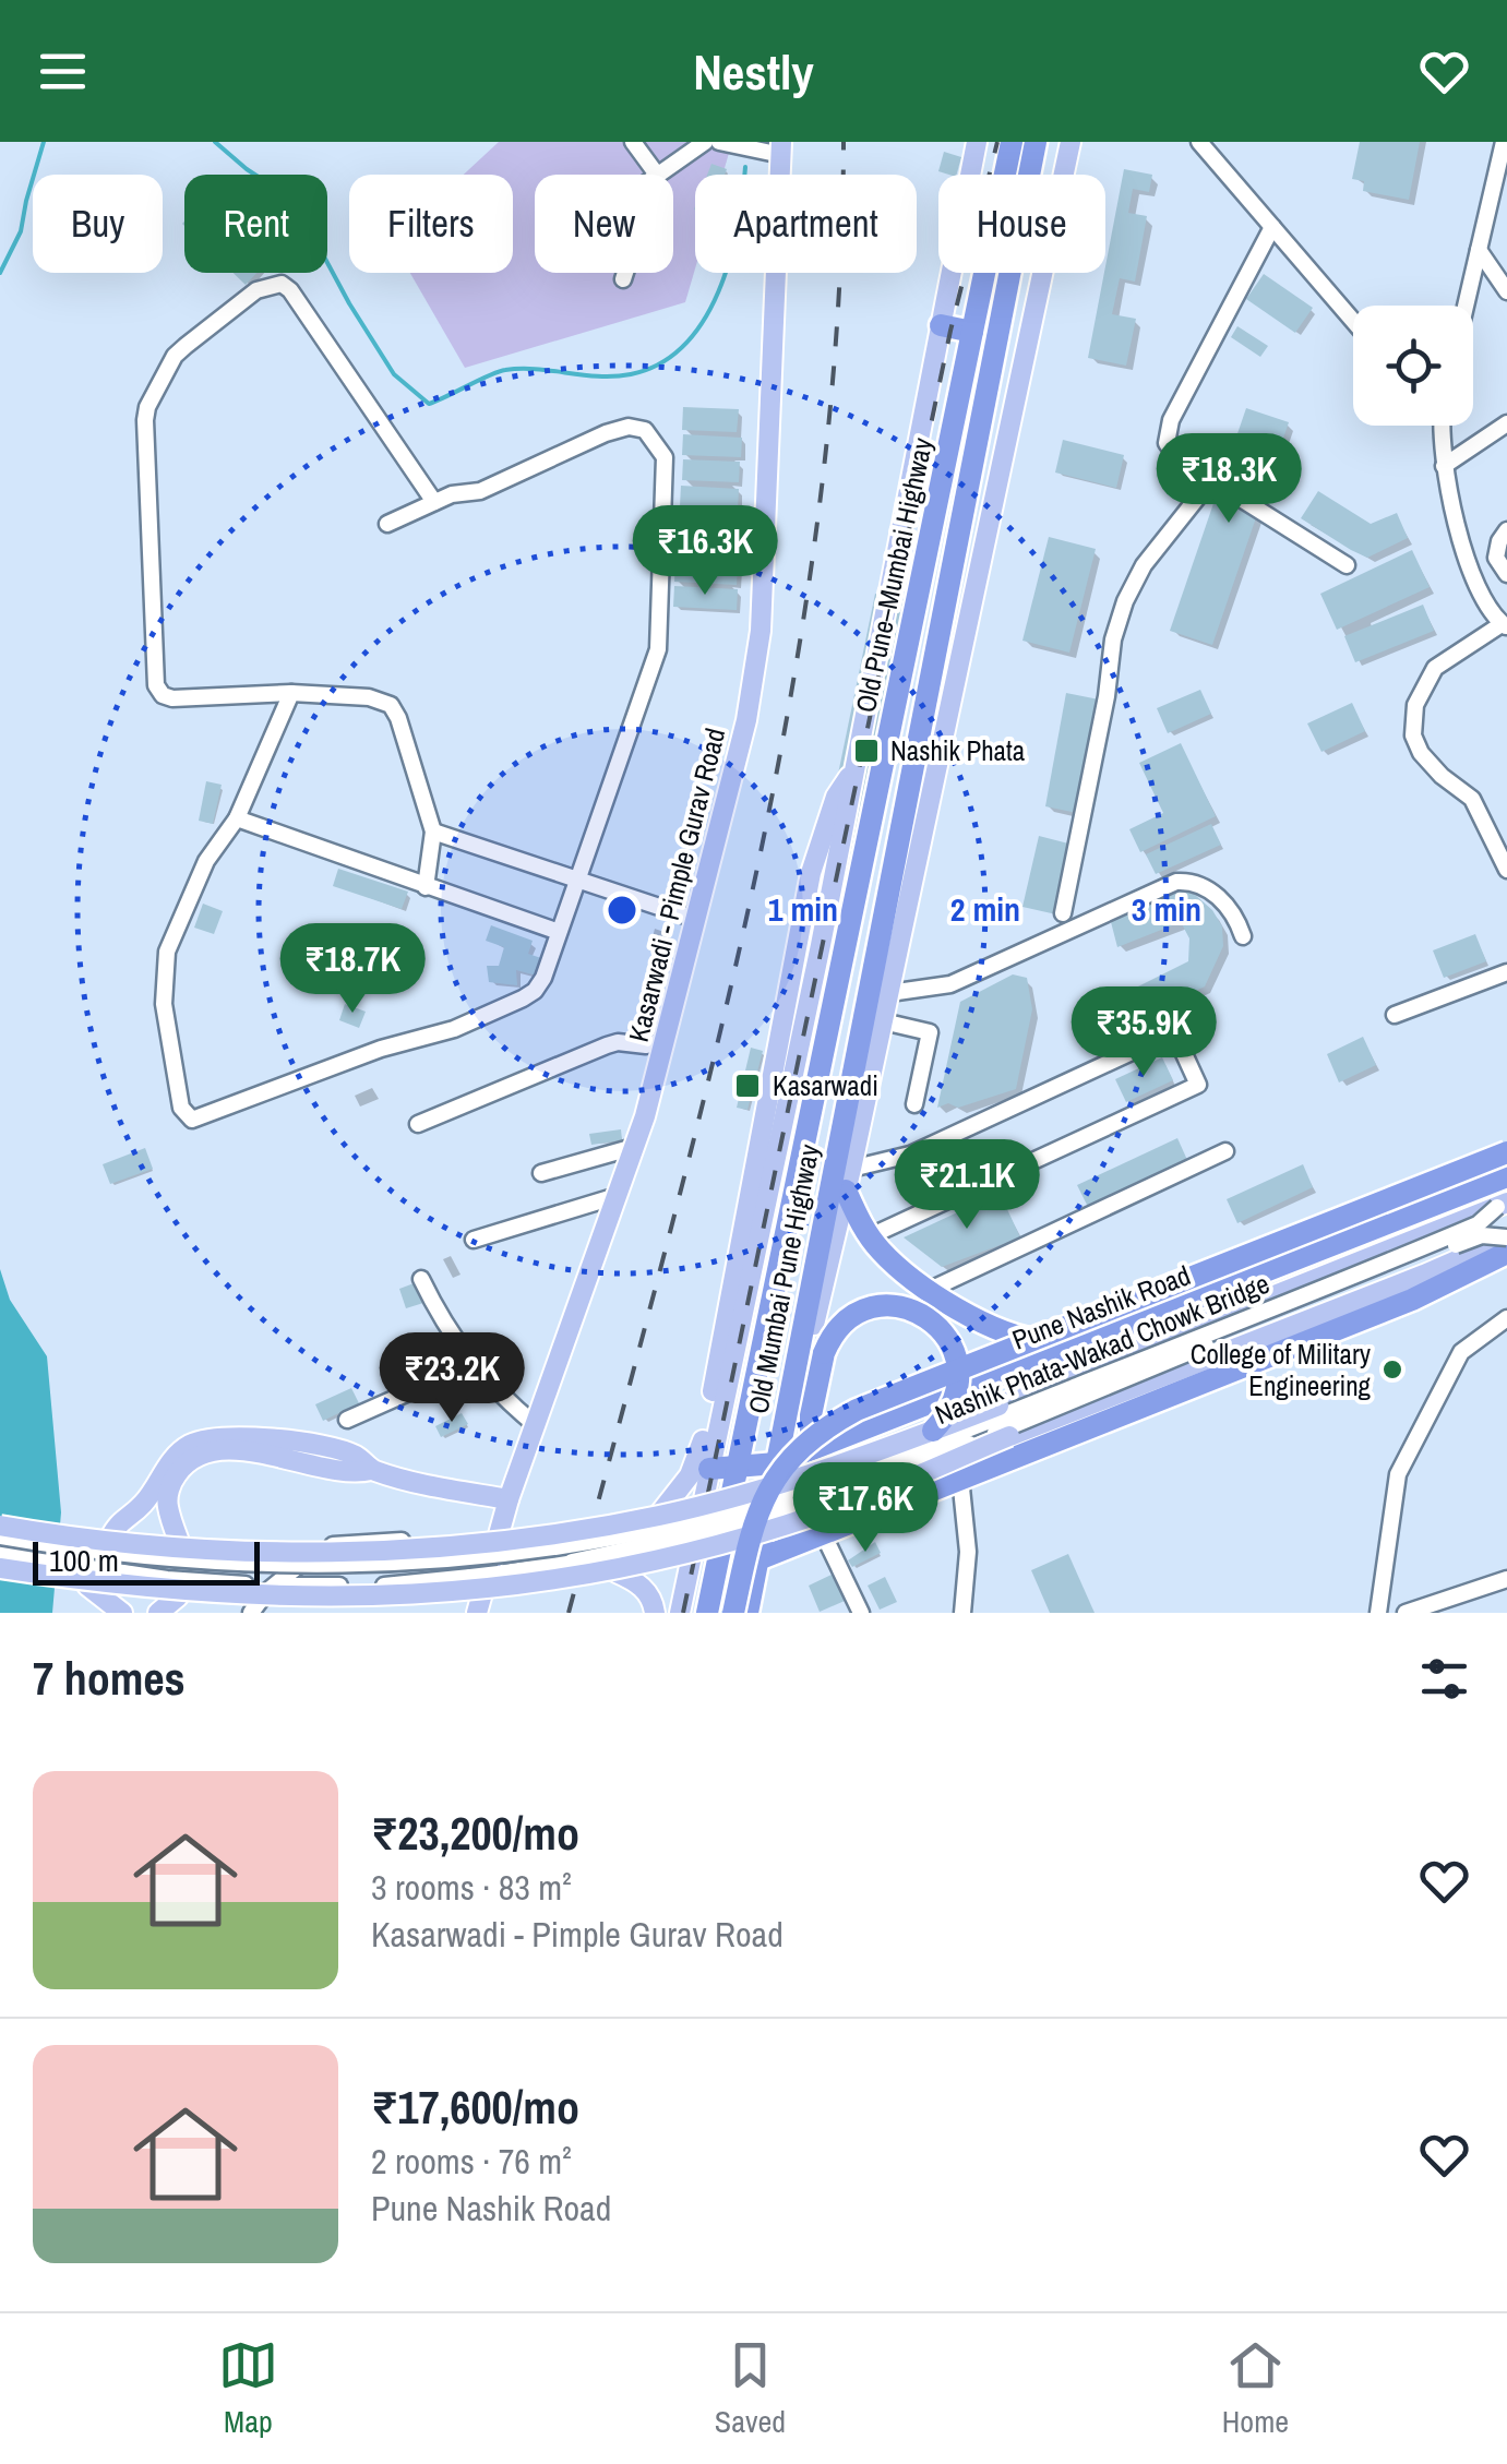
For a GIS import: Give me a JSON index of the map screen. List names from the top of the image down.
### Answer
{
  "streets": {
    "highway": ["Old Pune–Mumbai Highway", "Old Mumbai Pune Highway", "Pune Nashik Road"],
    "main road": ["Kasarwadi - Pimple Gurav Road"],
    "street": ["Nashik Phata-Wakad Chowk Bridge"]
  },
  "crossings": [
    ["Old Pune–Mumbai Highway", "Pune Nashik Road"],
    ["Old Mumbai Pune Highway", "Pune Nashik Road"]
  ],
  "places": {
    "transit": ["Nashik Phata", "Kasarwadi"],
    "other": ["College of Military Engineering"]
  },
  "scale_bar": "100 m",
  "page": {
    "header": "Nestly",
    "chip": [
      "Buy",
      "Rent",
      "Filters",
      "New",
      "Apartment",
      "House"
    ],
    "price": [
      "₹18.3K",
      "₹16.3K",
      "₹18.7K",
      "₹35.9K",
      "₹21.1K",
      "₹23.2K",
      "₹17.6K"
    ],
    "scale": "100 m",
    "heading": "7 homes",
    "list": [
      {
        "name": "₹23,200/mo",
        "note": "3 rooms · 83 m² · Kasarwadi - Pimple Gurav Road"
      },
      {
        "name": "₹17,600/mo",
        "note": "2 rooms · 76 m² · Pune Nashik Road"
      }
    ],
    "tabs": ["Map", "Saved", "Home"]
  },
  "rings": ["1 min", "2 min", "3 min"]
}
